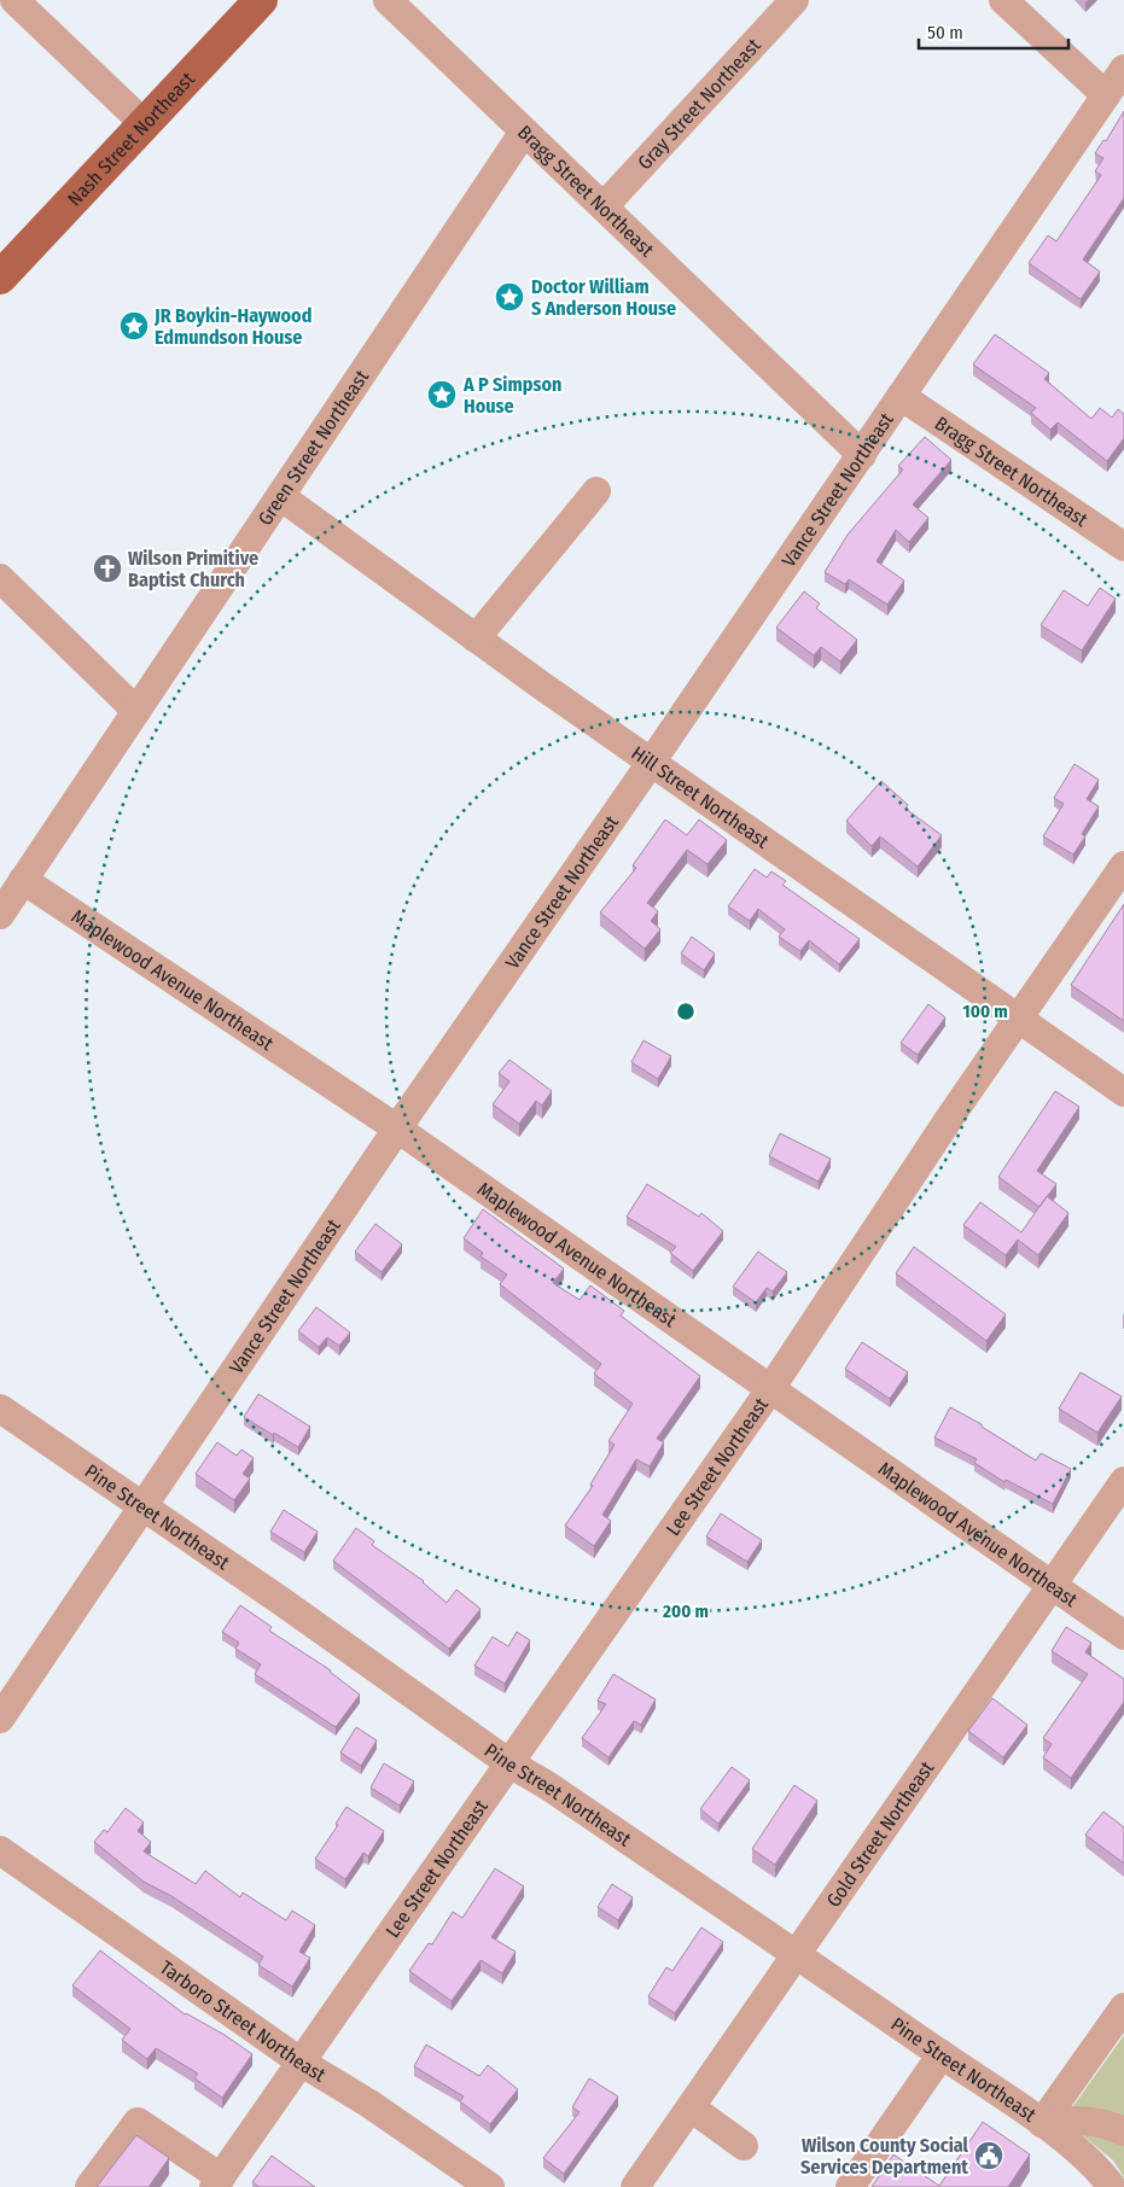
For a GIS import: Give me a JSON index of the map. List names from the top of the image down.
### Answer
{
  "streets": {
    "main road": ["Nash Street Northeast"],
    "street": [
      "Gray Street Northeast",
      "Bragg Street Northeast",
      "Green Street Northeast",
      "Vance Street Northeast",
      "Hill Street Northeast",
      "Maplewood Avenue Northeast",
      "Lee Street Northeast",
      "Pine Street Northeast",
      "Gold Street Northeast",
      "Tarboro Street Northeast"
    ]
  },
  "crossings": [
    ["Gray Street Northeast", "Bragg Street Northeast"],
    ["Bragg Street Northeast", "Green Street Northeast"],
    ["Bragg Street Northeast", "Vance Street Northeast"],
    ["Green Street Northeast", "Hill Street Northeast"],
    ["Green Street Northeast", "Maplewood Avenue Northeast"],
    ["Vance Street Northeast", "Hill Street Northeast"],
    ["Vance Street Northeast", "Maplewood Avenue Northeast"],
    ["Vance Street Northeast", "Pine Street Northeast"],
    ["Hill Street Northeast", "Lee Street Northeast"],
    ["Maplewood Avenue Northeast", "Lee Street Northeast"],
    ["Maplewood Avenue Northeast", "Gold Street Northeast"],
    ["Lee Street Northeast", "Pine Street Northeast"],
    ["Lee Street Northeast", "Tarboro Street Northeast"],
    ["Pine Street Northeast", "Gold Street Northeast"]
  ],
  "places": {
    "place": ["Doctor William S Anderson House", "JR Boykin-Haywood Edmundson House", "A P Simpson House"],
    "church": ["Wilson Primitive Baptist Church"],
    "public building": ["Wilson County Social Services Department"]
  },
  "scale_bar": "50 m",
  "rings": ["100 m", "200 m"]
}
